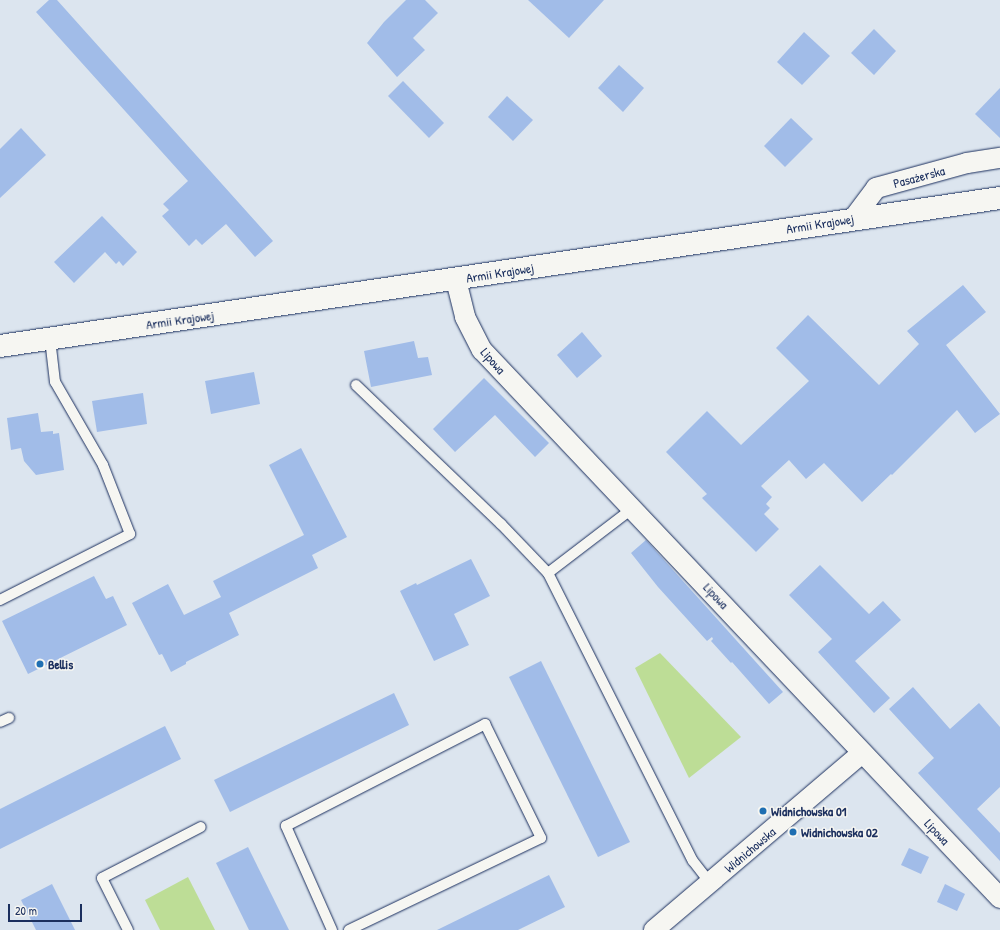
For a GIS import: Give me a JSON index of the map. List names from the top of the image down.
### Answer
{
  "streets": {
    "main road": ["Armii Krajowej"],
    "street": ["Pasażerska", "Lipowa", "Widnichowska"]
  },
  "crossings": [
    ["Pasażerska", "Armii Krajowej"],
    ["Armii Krajowej", "Lipowa"],
    ["Lipowa", "Widnichowska"]
  ],
  "places": ["Bellis", "Widnichowska 01", "Widnichowska 02"],
  "scale_bar": "20 m"
}
